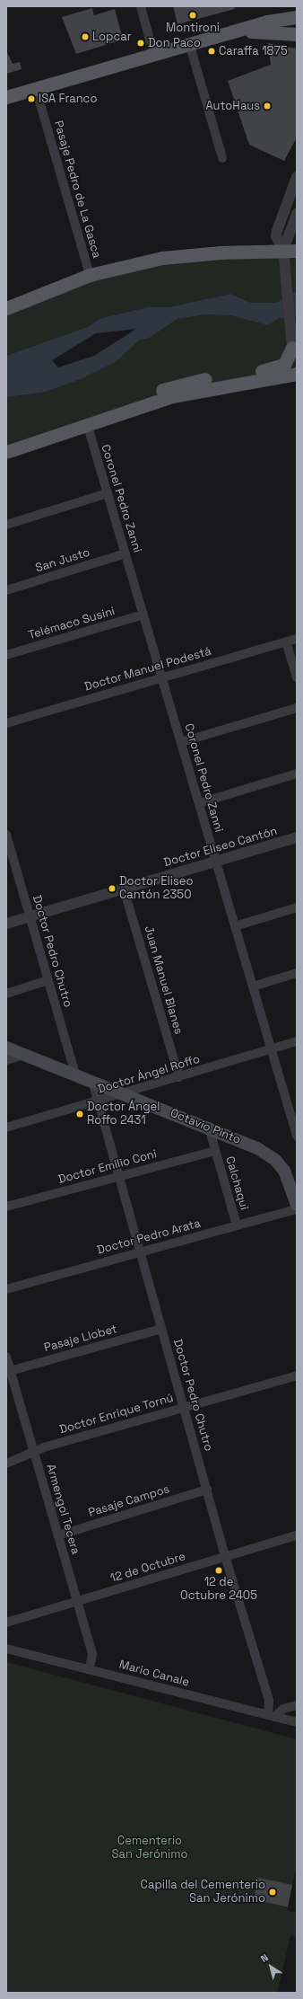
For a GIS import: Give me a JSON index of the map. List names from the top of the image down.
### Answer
{
  "streets": {
    "main road": ["Octavio Pinto"],
    "street": [
      "Pasaje Pedro de La Gasca",
      "Coronel Pedro Zanni",
      "San Justo",
      "Telémaco Susini",
      "Doctor Manuel Podestá",
      "Doctor Eliseo Cantón",
      "Doctor Pedro Chutro",
      "Juan Manuel Blanes",
      "Doctor Ángel Roffo",
      "Doctor Emilio Coni",
      "Calchaqui",
      "Doctor Pedro Arata",
      "Pasaje Llobet",
      "Doctor Enrique Tornú",
      "Pasaje Campos",
      "Armengol Tecera",
      "12 de Octubre",
      "Mario Canale"
    ]
  },
  "crossings": [
    ["Coronel Pedro Zanni", "San Justo"],
    ["Coronel Pedro Zanni", "Telémaco Susini"],
    ["Coronel Pedro Zanni", "Doctor Manuel Podestá"],
    ["Coronel Pedro Zanni", "Doctor Eliseo Cantón"],
    ["Coronel Pedro Zanni", "Doctor Ángel Roffo"],
    ["Doctor Eliseo Cantón", "Doctor Pedro Chutro"],
    ["Doctor Eliseo Cantón", "Juan Manuel Blanes"],
    ["Doctor Pedro Chutro", "Doctor Ángel Roffo"],
    ["Doctor Pedro Chutro", "Octavio Pinto"],
    ["Doctor Pedro Chutro", "Doctor Emilio Coni"],
    ["Doctor Pedro Chutro", "Doctor Pedro Arata"],
    ["Doctor Pedro Chutro", "Pasaje Llobet"],
    ["Doctor Pedro Chutro", "Doctor Enrique Tornú"],
    ["Doctor Pedro Chutro", "Pasaje Campos"],
    ["Doctor Pedro Chutro", "12 de Octubre"],
    ["Doctor Pedro Chutro", "Mario Canale"],
    ["Juan Manuel Blanes", "Doctor Ángel Roffo"],
    ["Doctor Ángel Roffo", "Octavio Pinto"],
    ["Octavio Pinto", "Calchaqui"],
    ["Doctor Emilio Coni", "Calchaqui"],
    ["Calchaqui", "Doctor Pedro Arata"],
    ["Pasaje Llobet", "Armengol Tecera"],
    ["Doctor Enrique Tornú", "Armengol Tecera"],
    ["Pasaje Campos", "Armengol Tecera"],
    ["Armengol Tecera", "12 de Octubre"],
    ["Armengol Tecera", "Mario Canale"]
  ],
  "parks": ["Cementerio San Jerónimo"],
  "places": [
    "Montironi",
    "Lopcar",
    "Don Paco",
    "Caraffa 1875",
    "ISA Franco",
    "AutoHaus",
    "Doctor Eliseo Cantón 2350",
    "Doctor Ángel Roffo 2431",
    "12 de Octubre 2405",
    "Capilla del Cementerio San Jerónimo"
  ],
  "north": "top left"
}
